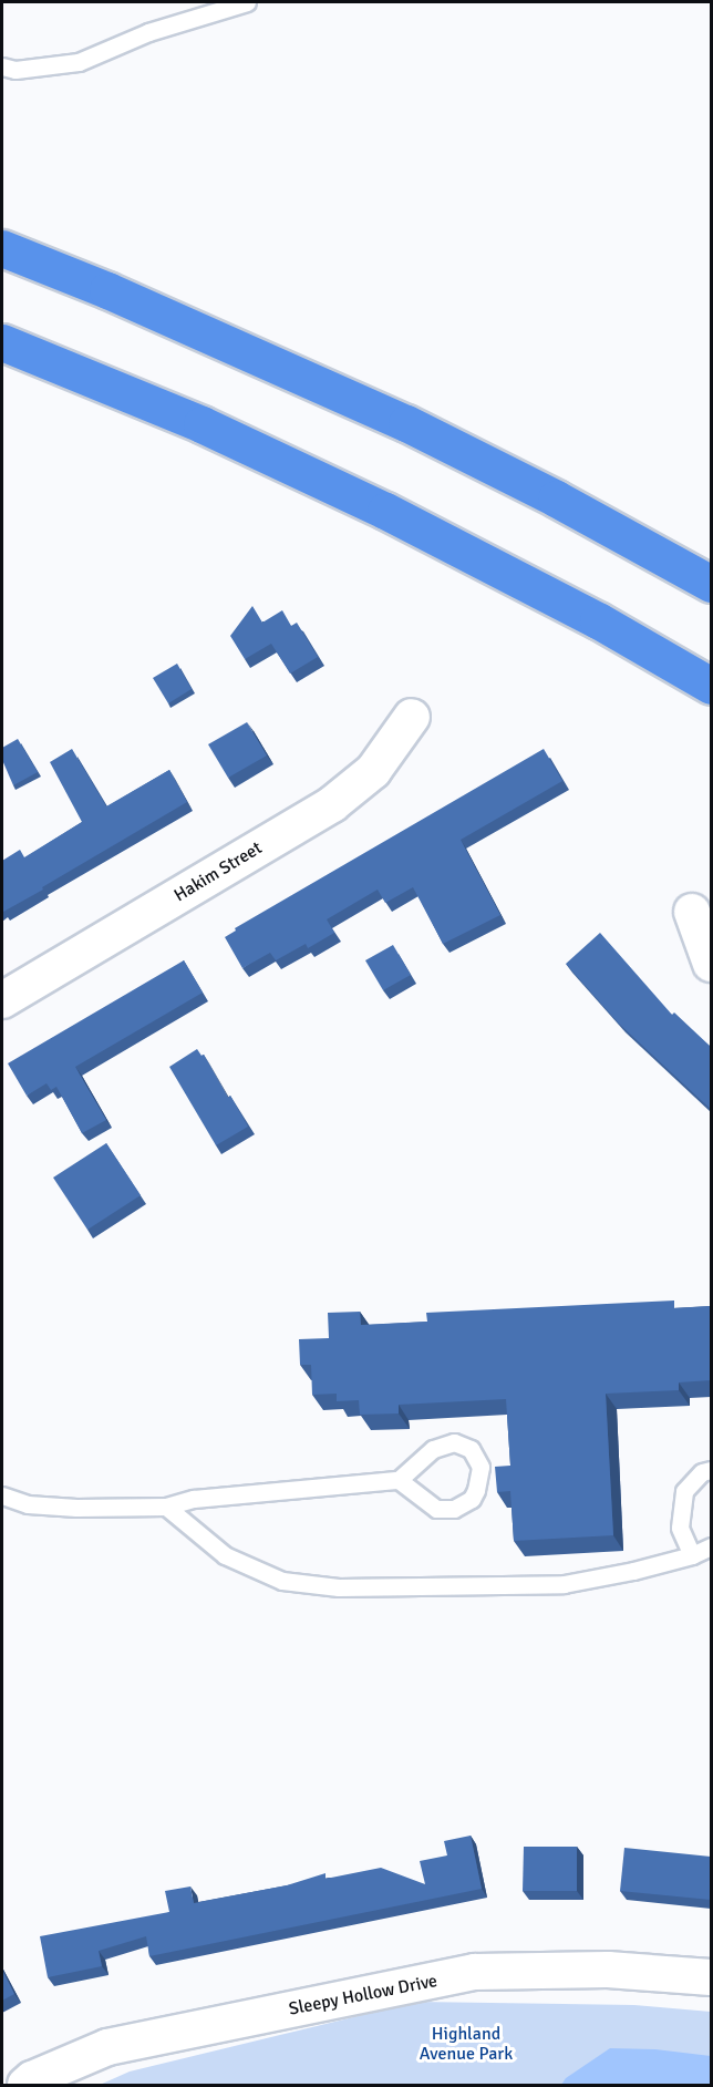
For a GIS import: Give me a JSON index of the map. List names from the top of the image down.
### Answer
{
  "streets": {
    "street": ["Hakim Street", "Sleepy Hollow Drive"]
  },
  "parks": ["Highland Avenue Park"]
}
